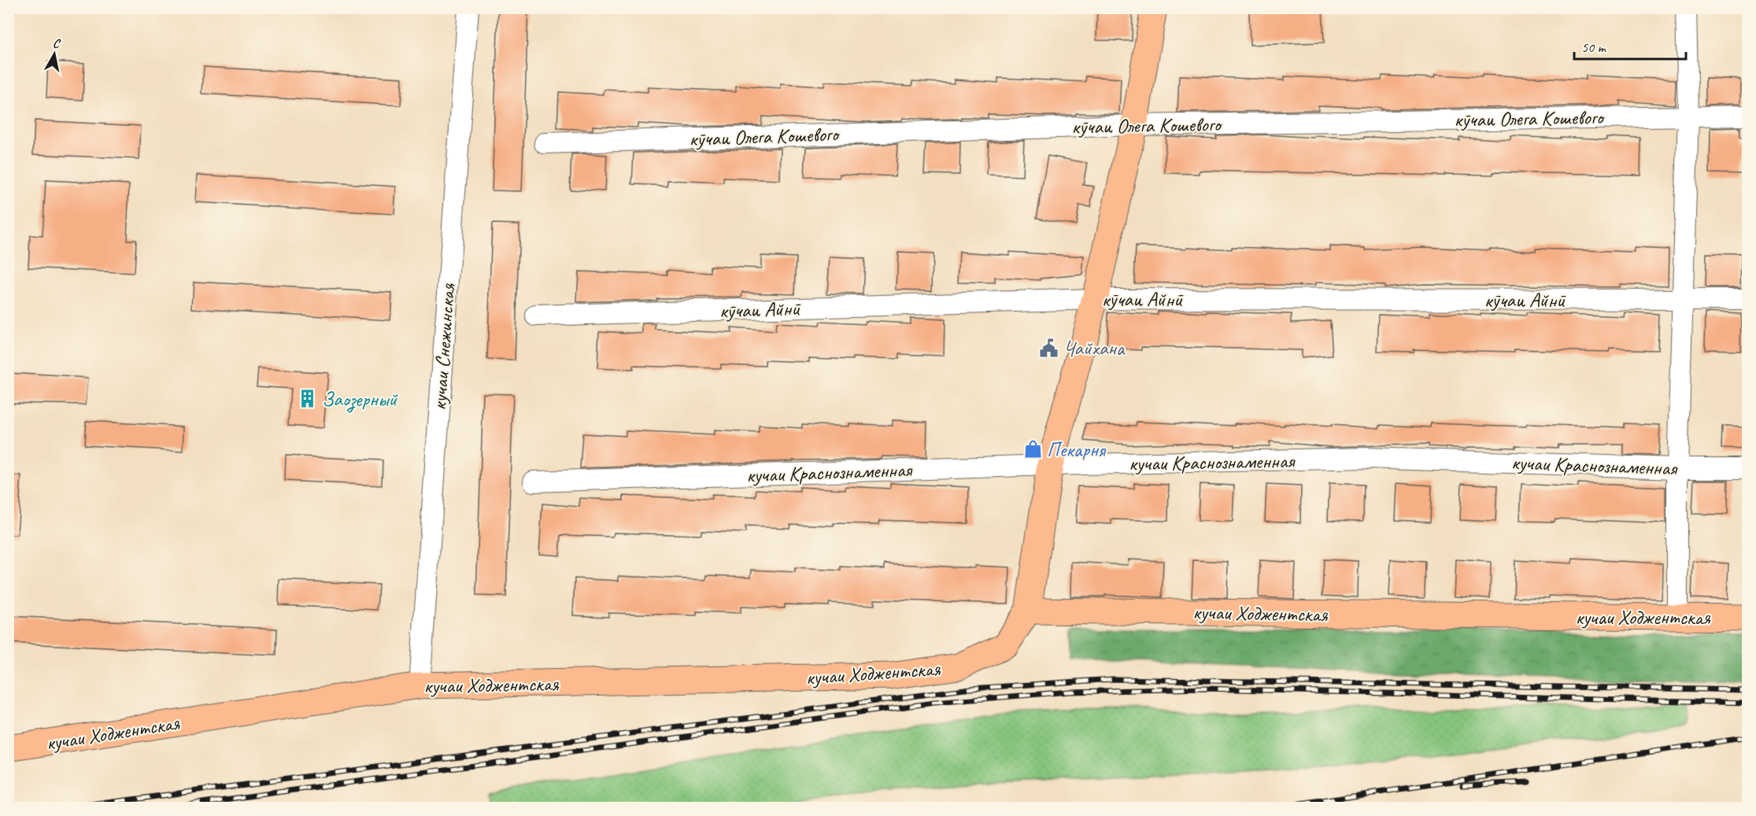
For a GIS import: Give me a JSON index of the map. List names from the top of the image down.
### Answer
{
  "streets": {
    "main road": ["кучаи Ходжентская"],
    "street": [
      "кӯчаи Олега Кошевого",
      "кӯчаи Айнӣ",
      "кучаи Снежинская",
      "кучаи Краснознаменная"
    ]
  },
  "crossings": [
    ["кучаи Снежинская", "кучаи Ходжентская"]
  ],
  "places": {
    "public building": ["Чайхана"],
    "building": ["Заозерный"],
    "shop": ["Пекарня"]
  },
  "scale_bar": "50 m",
  "north": "top"
}
